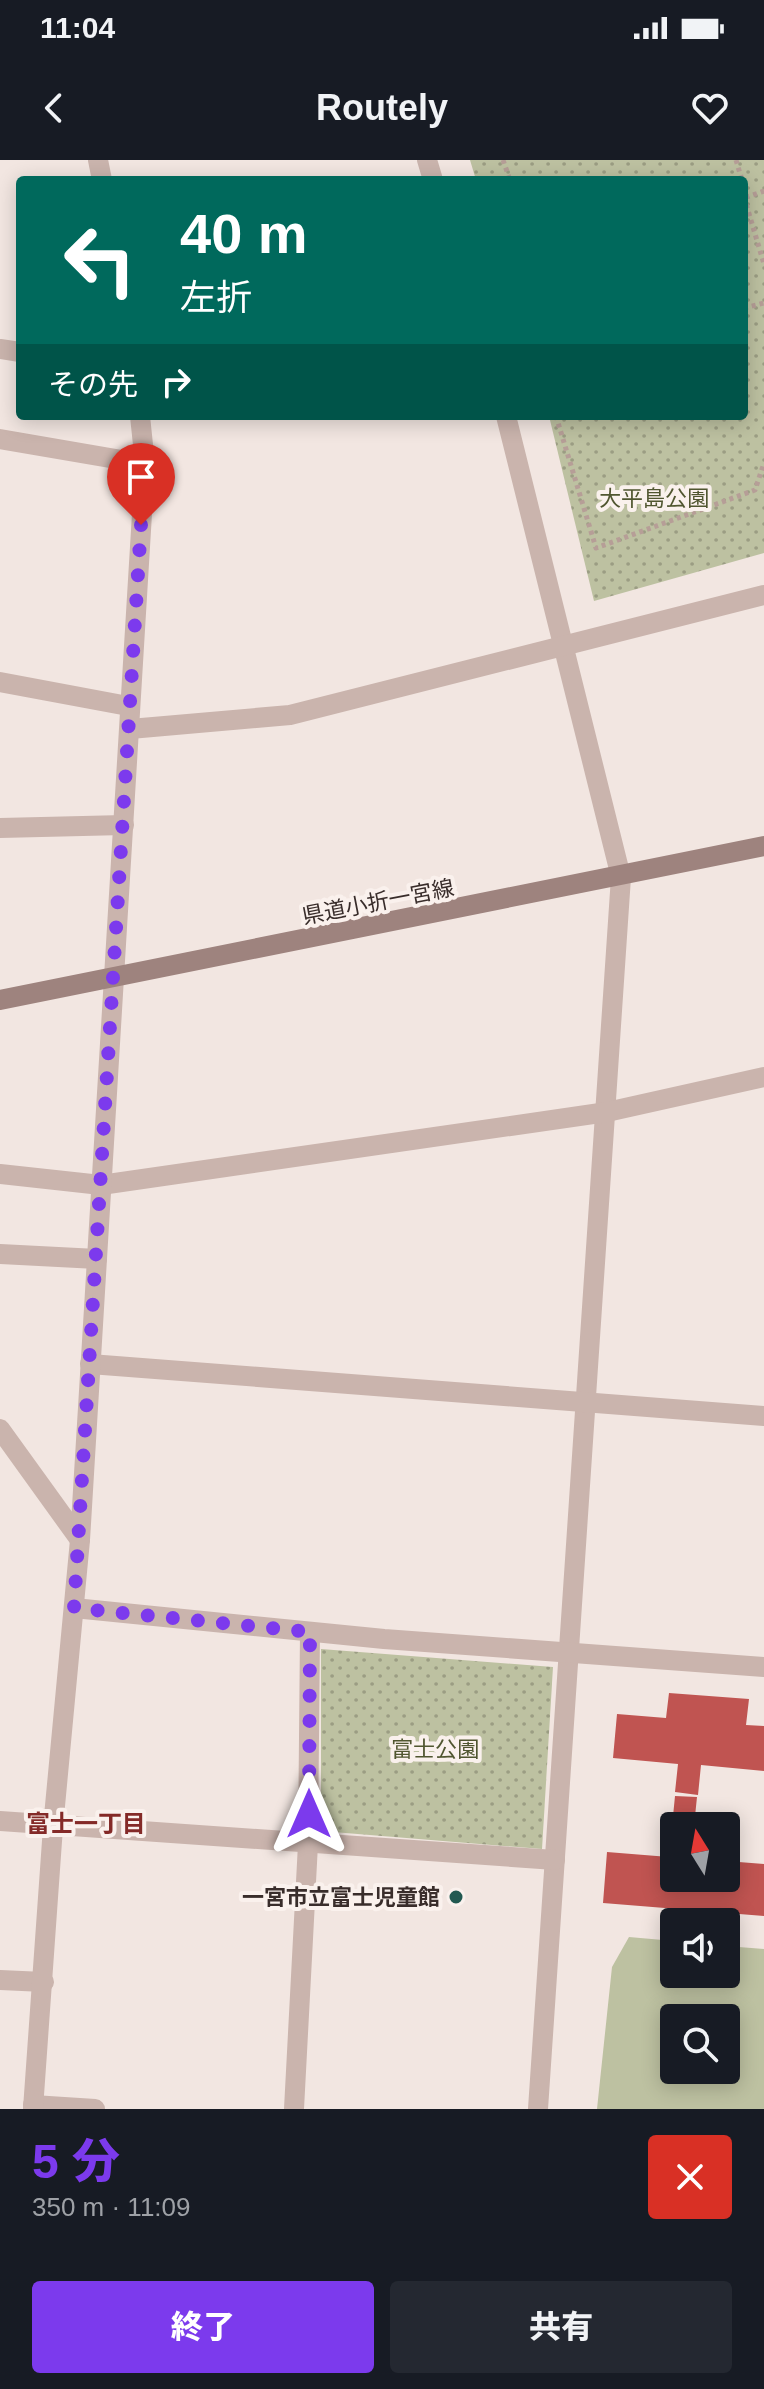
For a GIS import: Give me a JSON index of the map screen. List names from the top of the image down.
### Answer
{
  "streets": {
    "main road": ["県道小折一宮線"]
  },
  "districts": ["富士一丁目"],
  "parks": ["大平島公園", "富士公園"],
  "places": ["一宮市立富士児童館"],
  "north": "top",
  "page": {
    "status": "11:04",
    "header": "Routely",
    "turn": ["40 m", "左折"],
    "then": "その先",
    "heading": ["5 分", "350 m · 11:09"],
    "buttons": ["終了", "共有"]
  }
}
